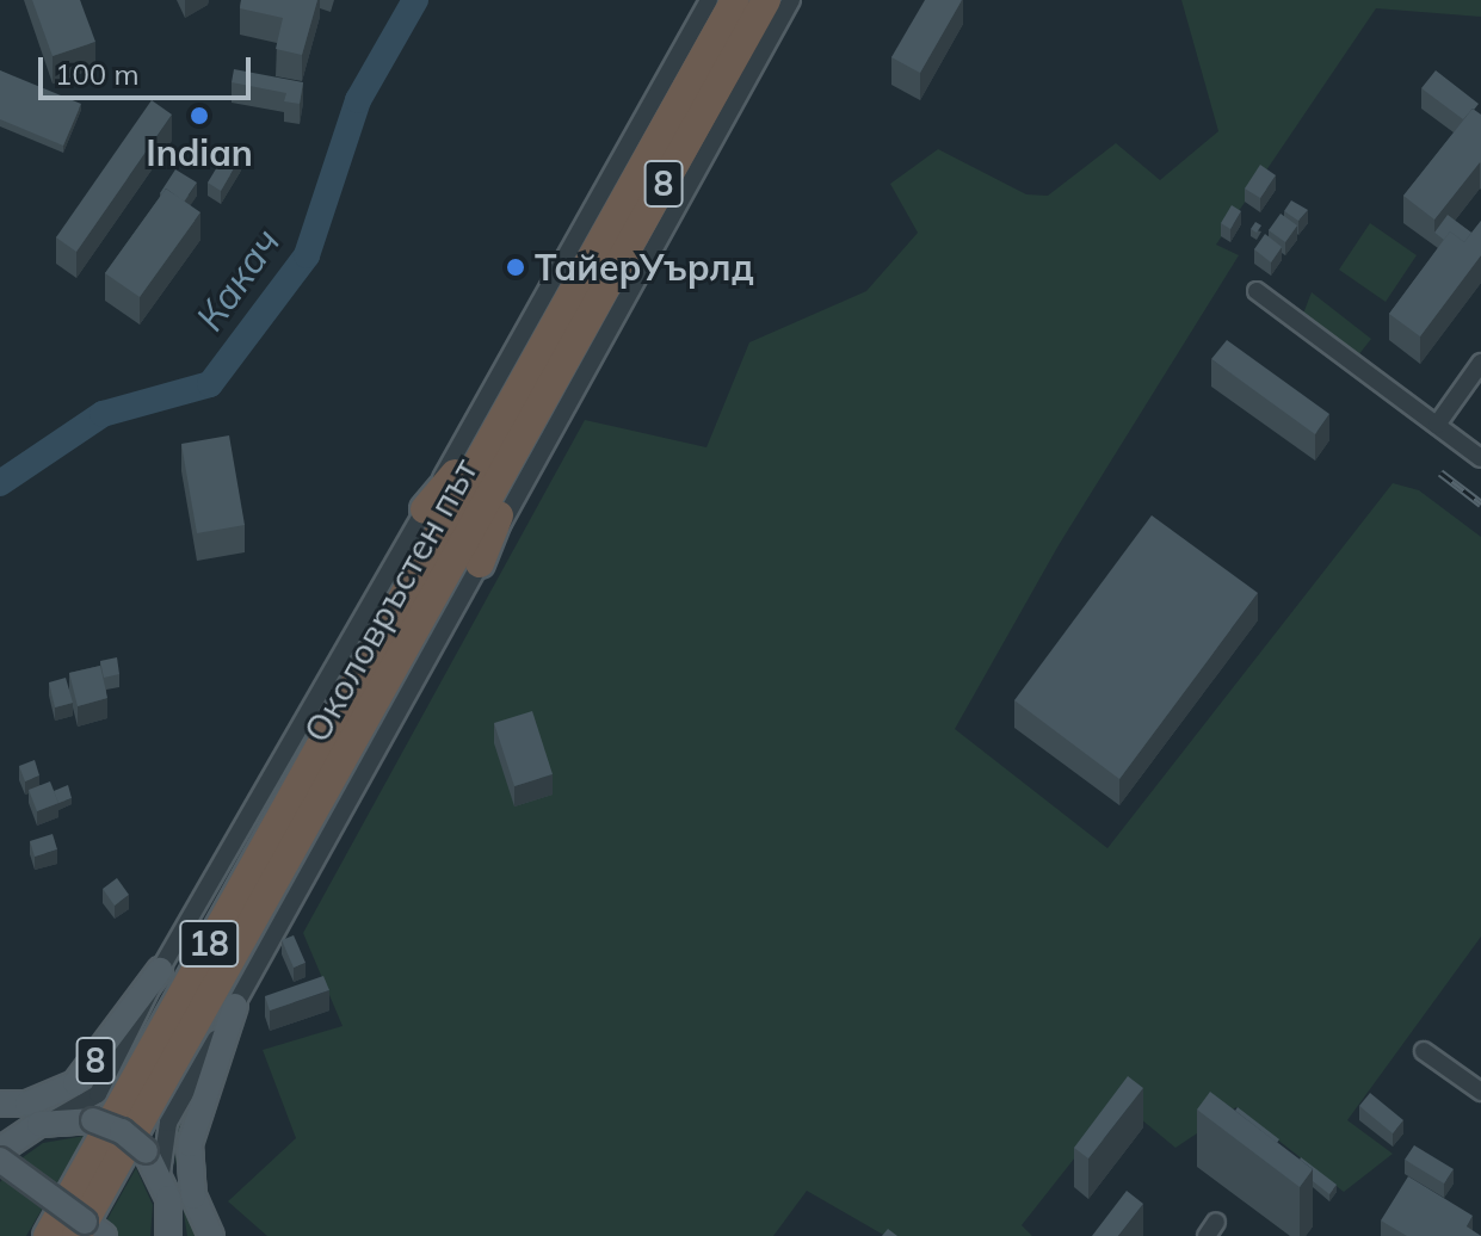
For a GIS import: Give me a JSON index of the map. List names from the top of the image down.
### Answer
{
  "streets": {
    "highway": ["8", "Околовръстен път", "18"]
  },
  "crossings": [
    ["8", "Околовръстен път"]
  ],
  "water": ["Какач"],
  "places": ["Indian", "ТайерУърлд"],
  "scale_bar": "100 m"
}
